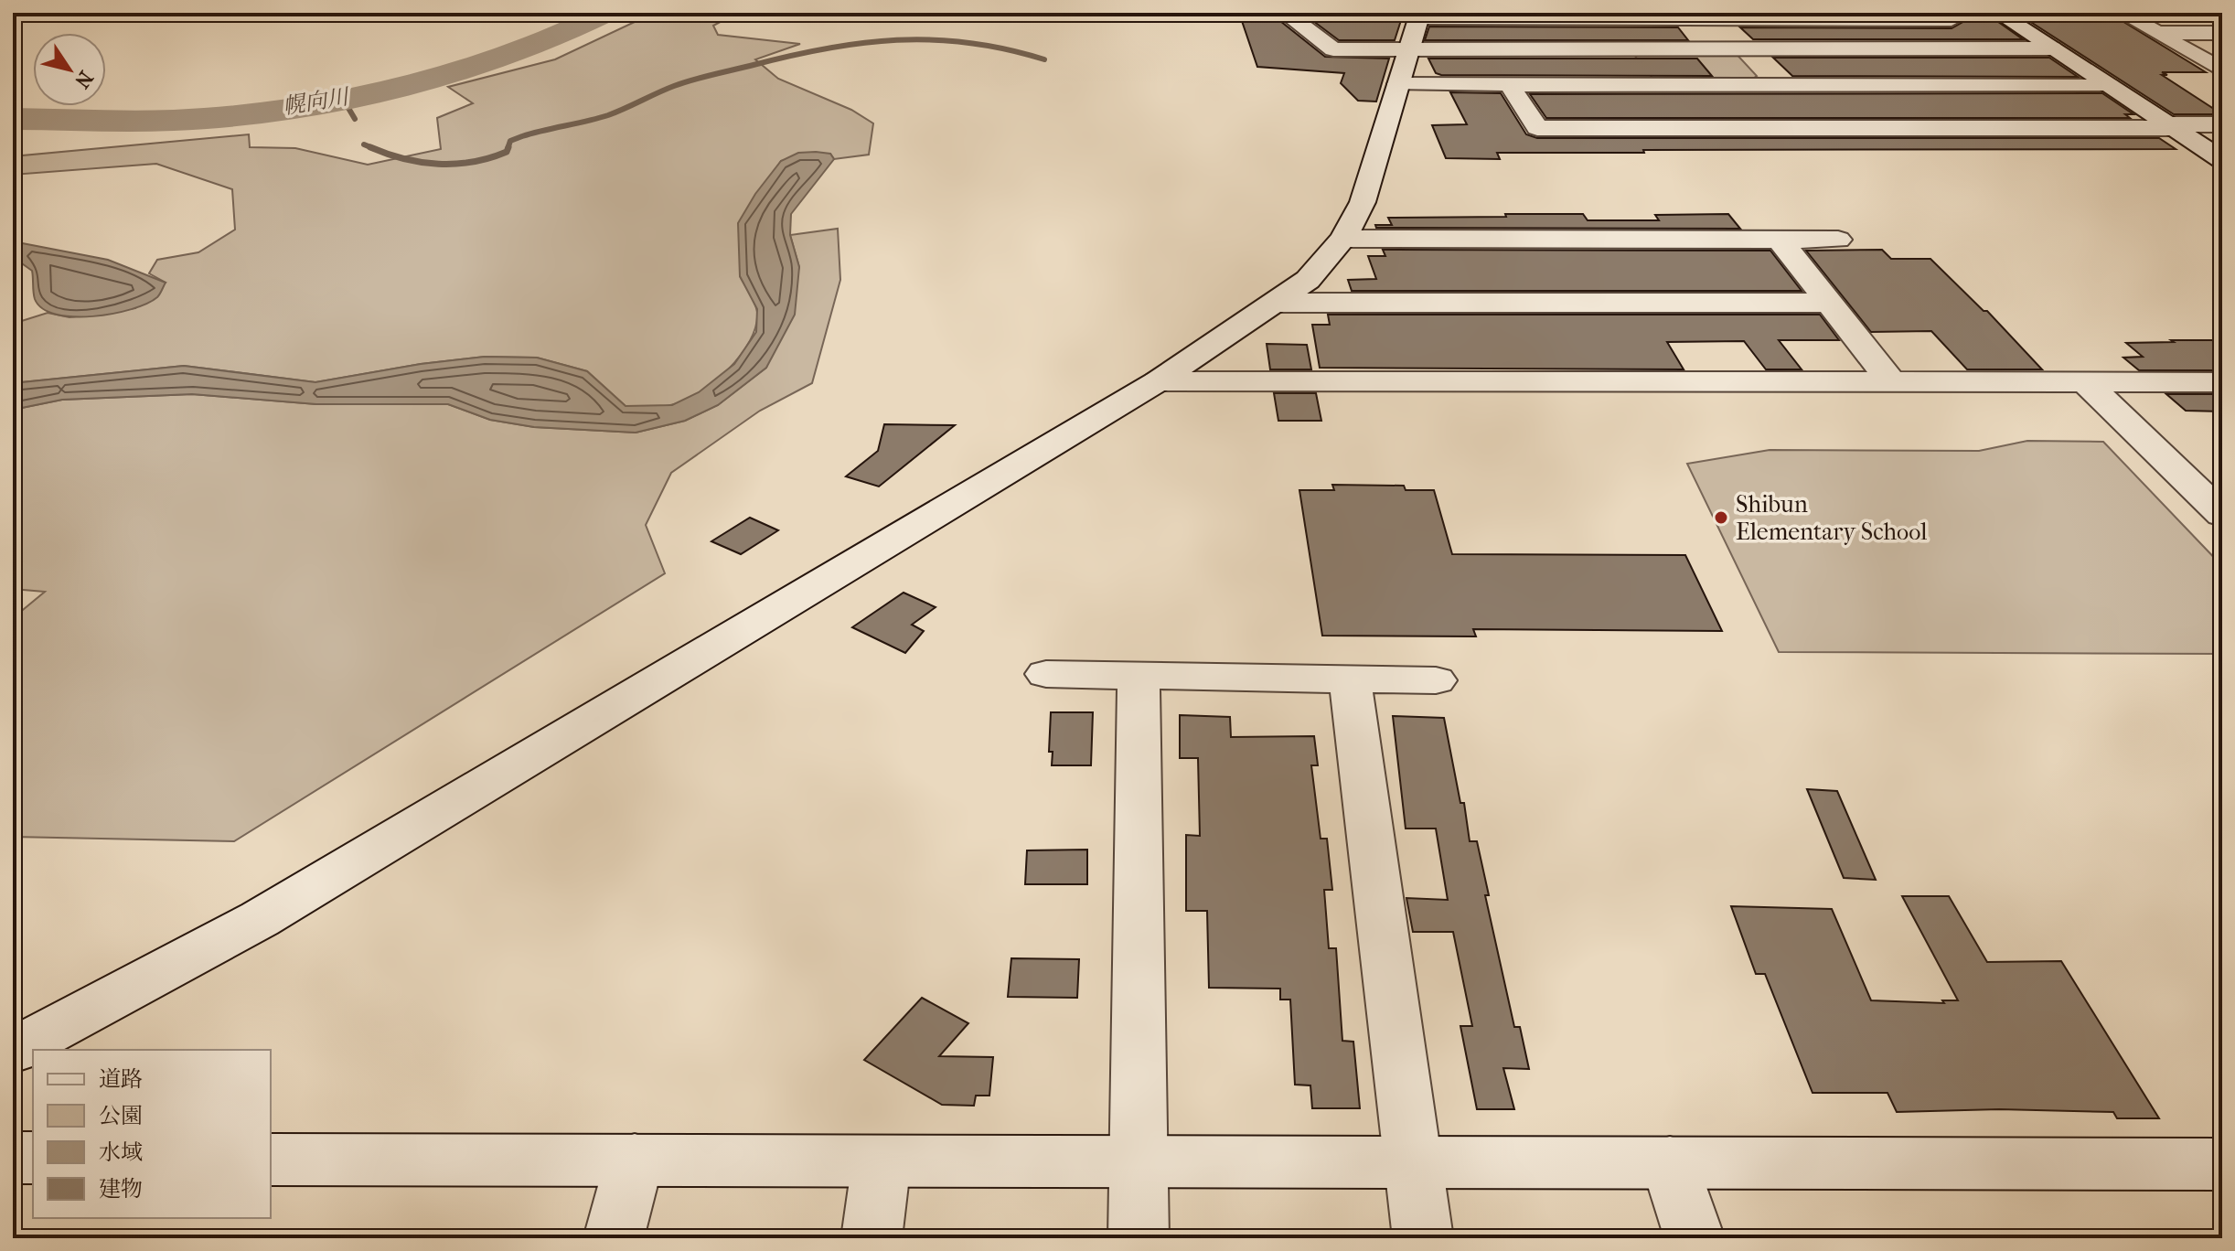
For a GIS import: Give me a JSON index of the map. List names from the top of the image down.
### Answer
{
  "water": ["幌向川"],
  "places": ["Shibun Elementary School"],
  "legend": [
    "道路",
    "公園",
    "水域",
    "建物"
  ],
  "north": "bottom right"
}
